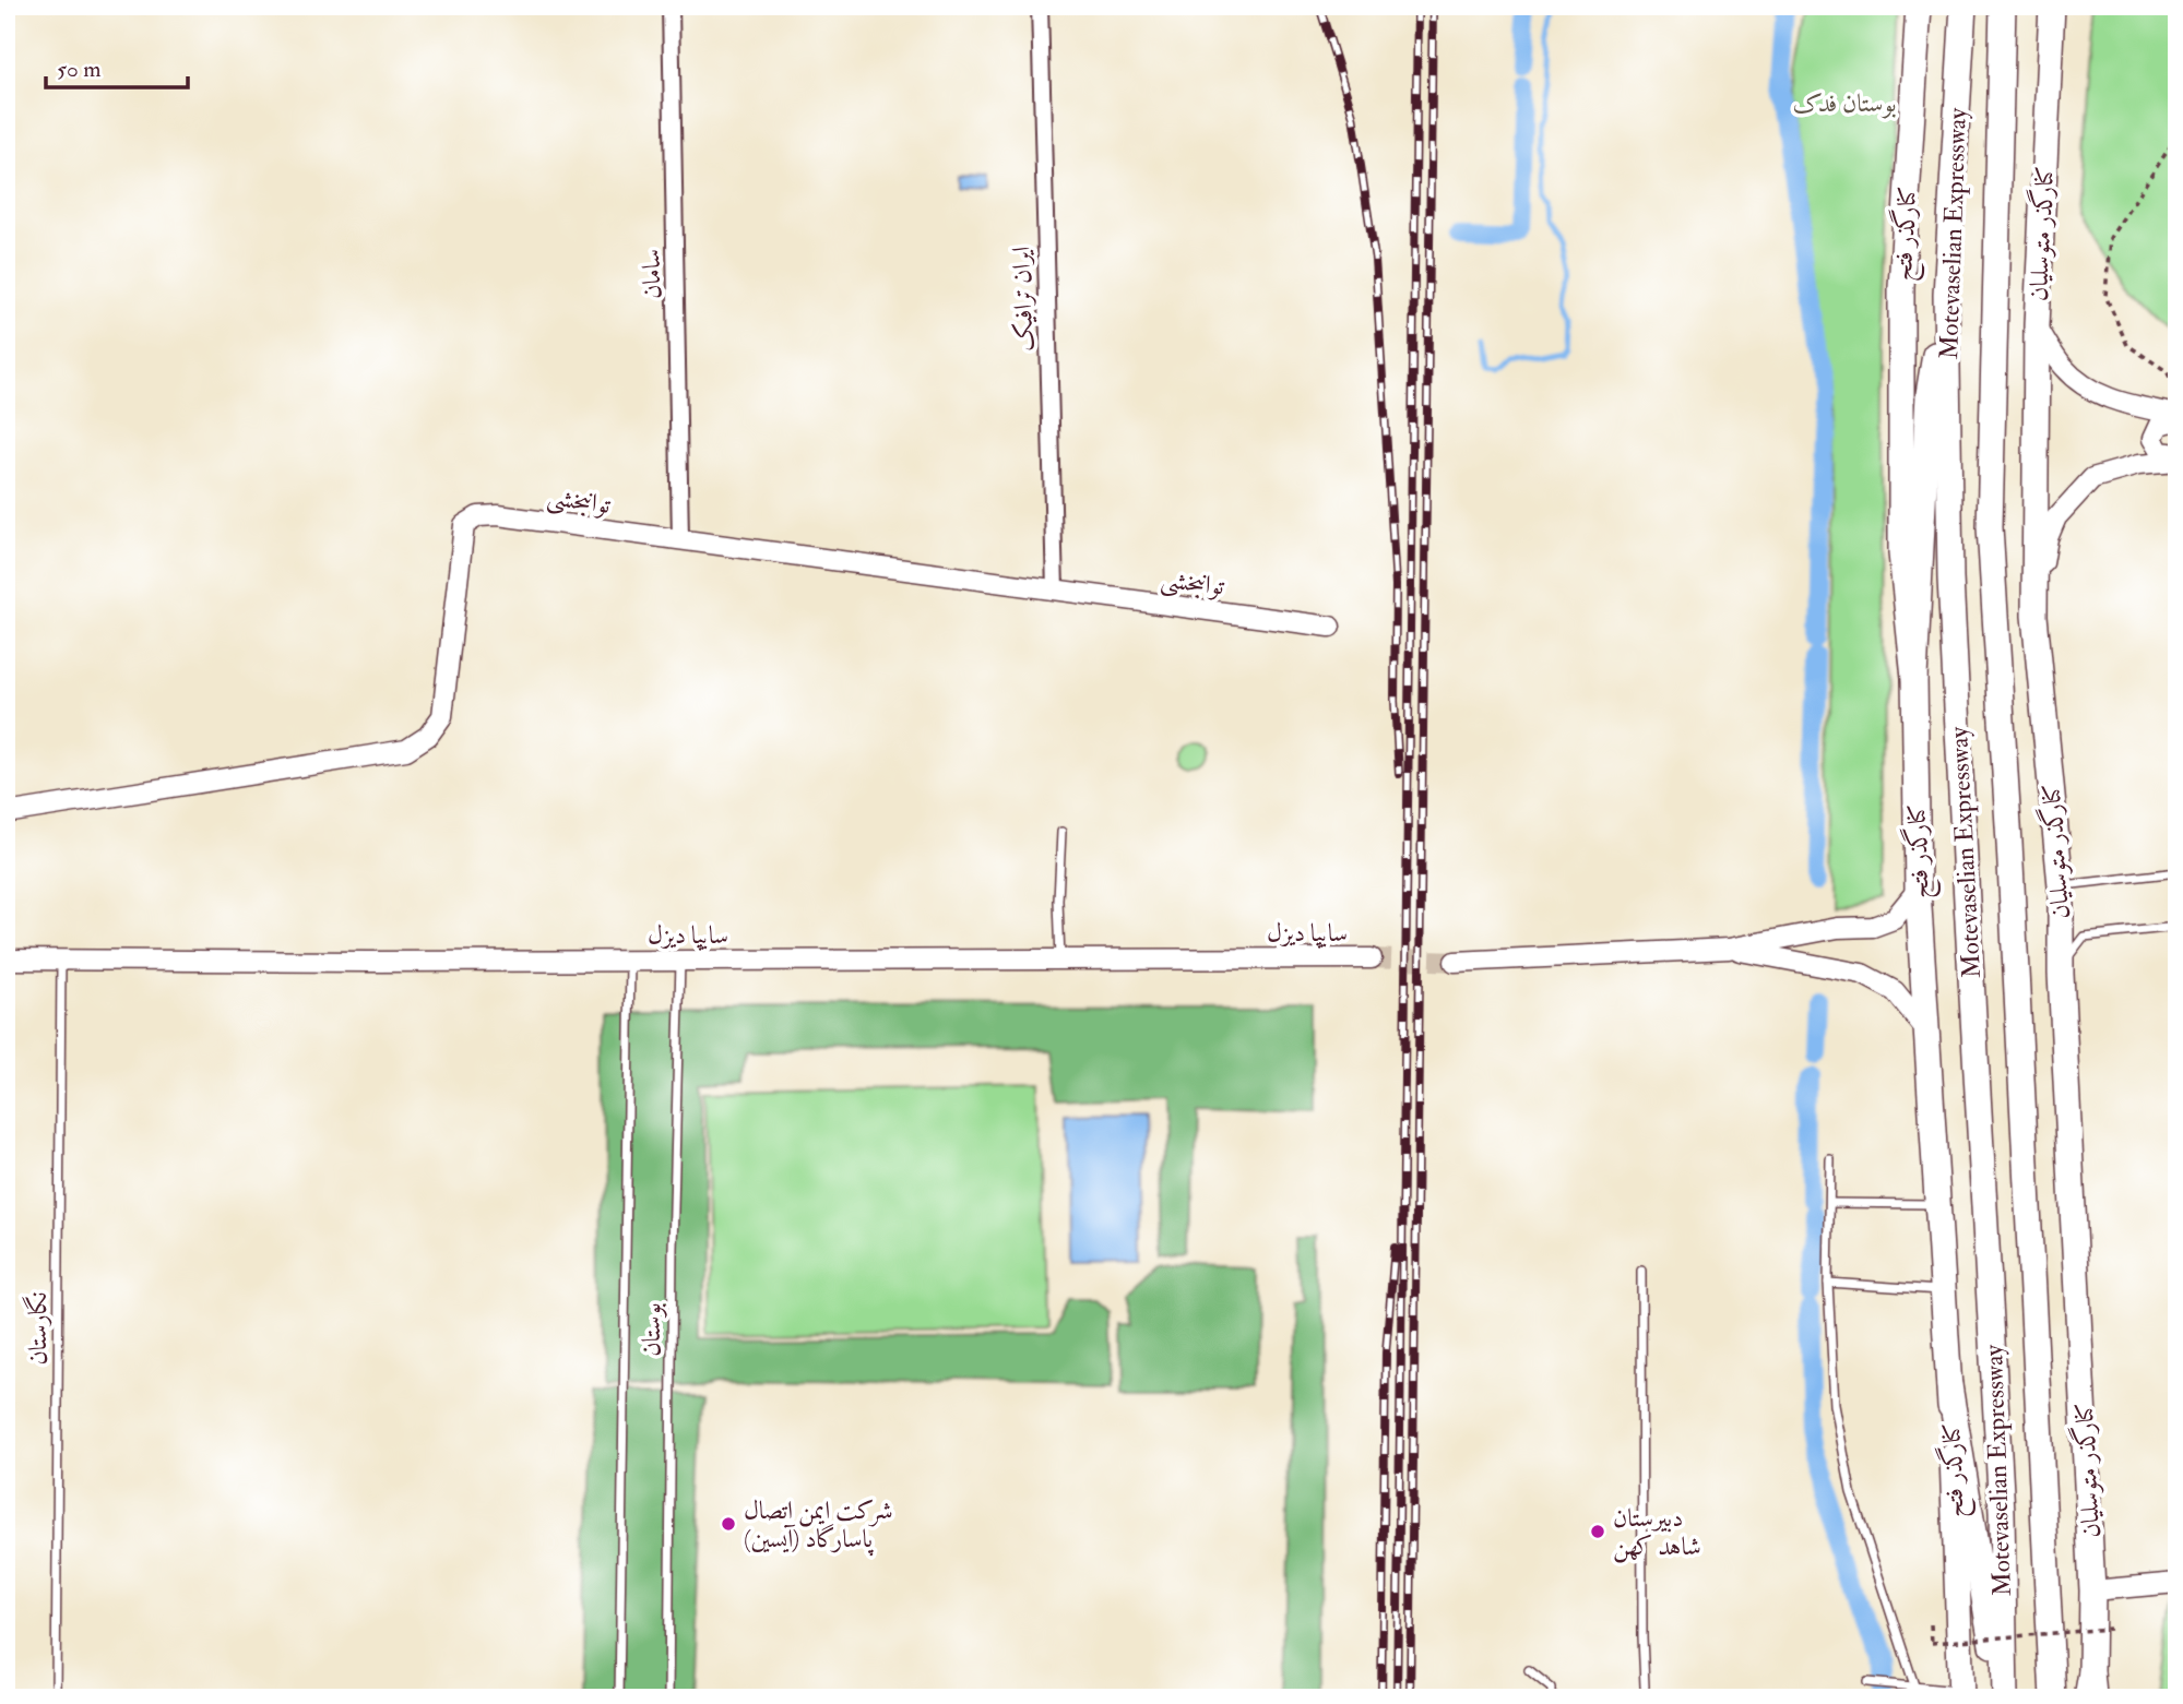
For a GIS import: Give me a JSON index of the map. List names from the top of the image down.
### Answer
{
  "streets": {
    "main road": ["کنارگذر فتح", "Motevaselian Expressway", "کنارگذر متوسلیان"],
    "street": [
      "سامان",
      "ایران ترافیک",
      "توانبخشی",
      "سایپا دیزل"
    ],
    "lane": ["نگارستان", "بوستان"]
  },
  "crossings": [
    ["سامان", "توانبخشی"],
    ["ایران ترافیک", "توانبخشی"],
    ["سایپا دیزل", "نگارستان"],
    ["سایپا دیزل", "بوستان"]
  ],
  "parks": ["بوستان فدک"],
  "places": ["شرکت ایمن اتصال پاسارگاد (آیسین)", "دبیرستان شاهد کهن"],
  "scale_bar": "50 m"
}
